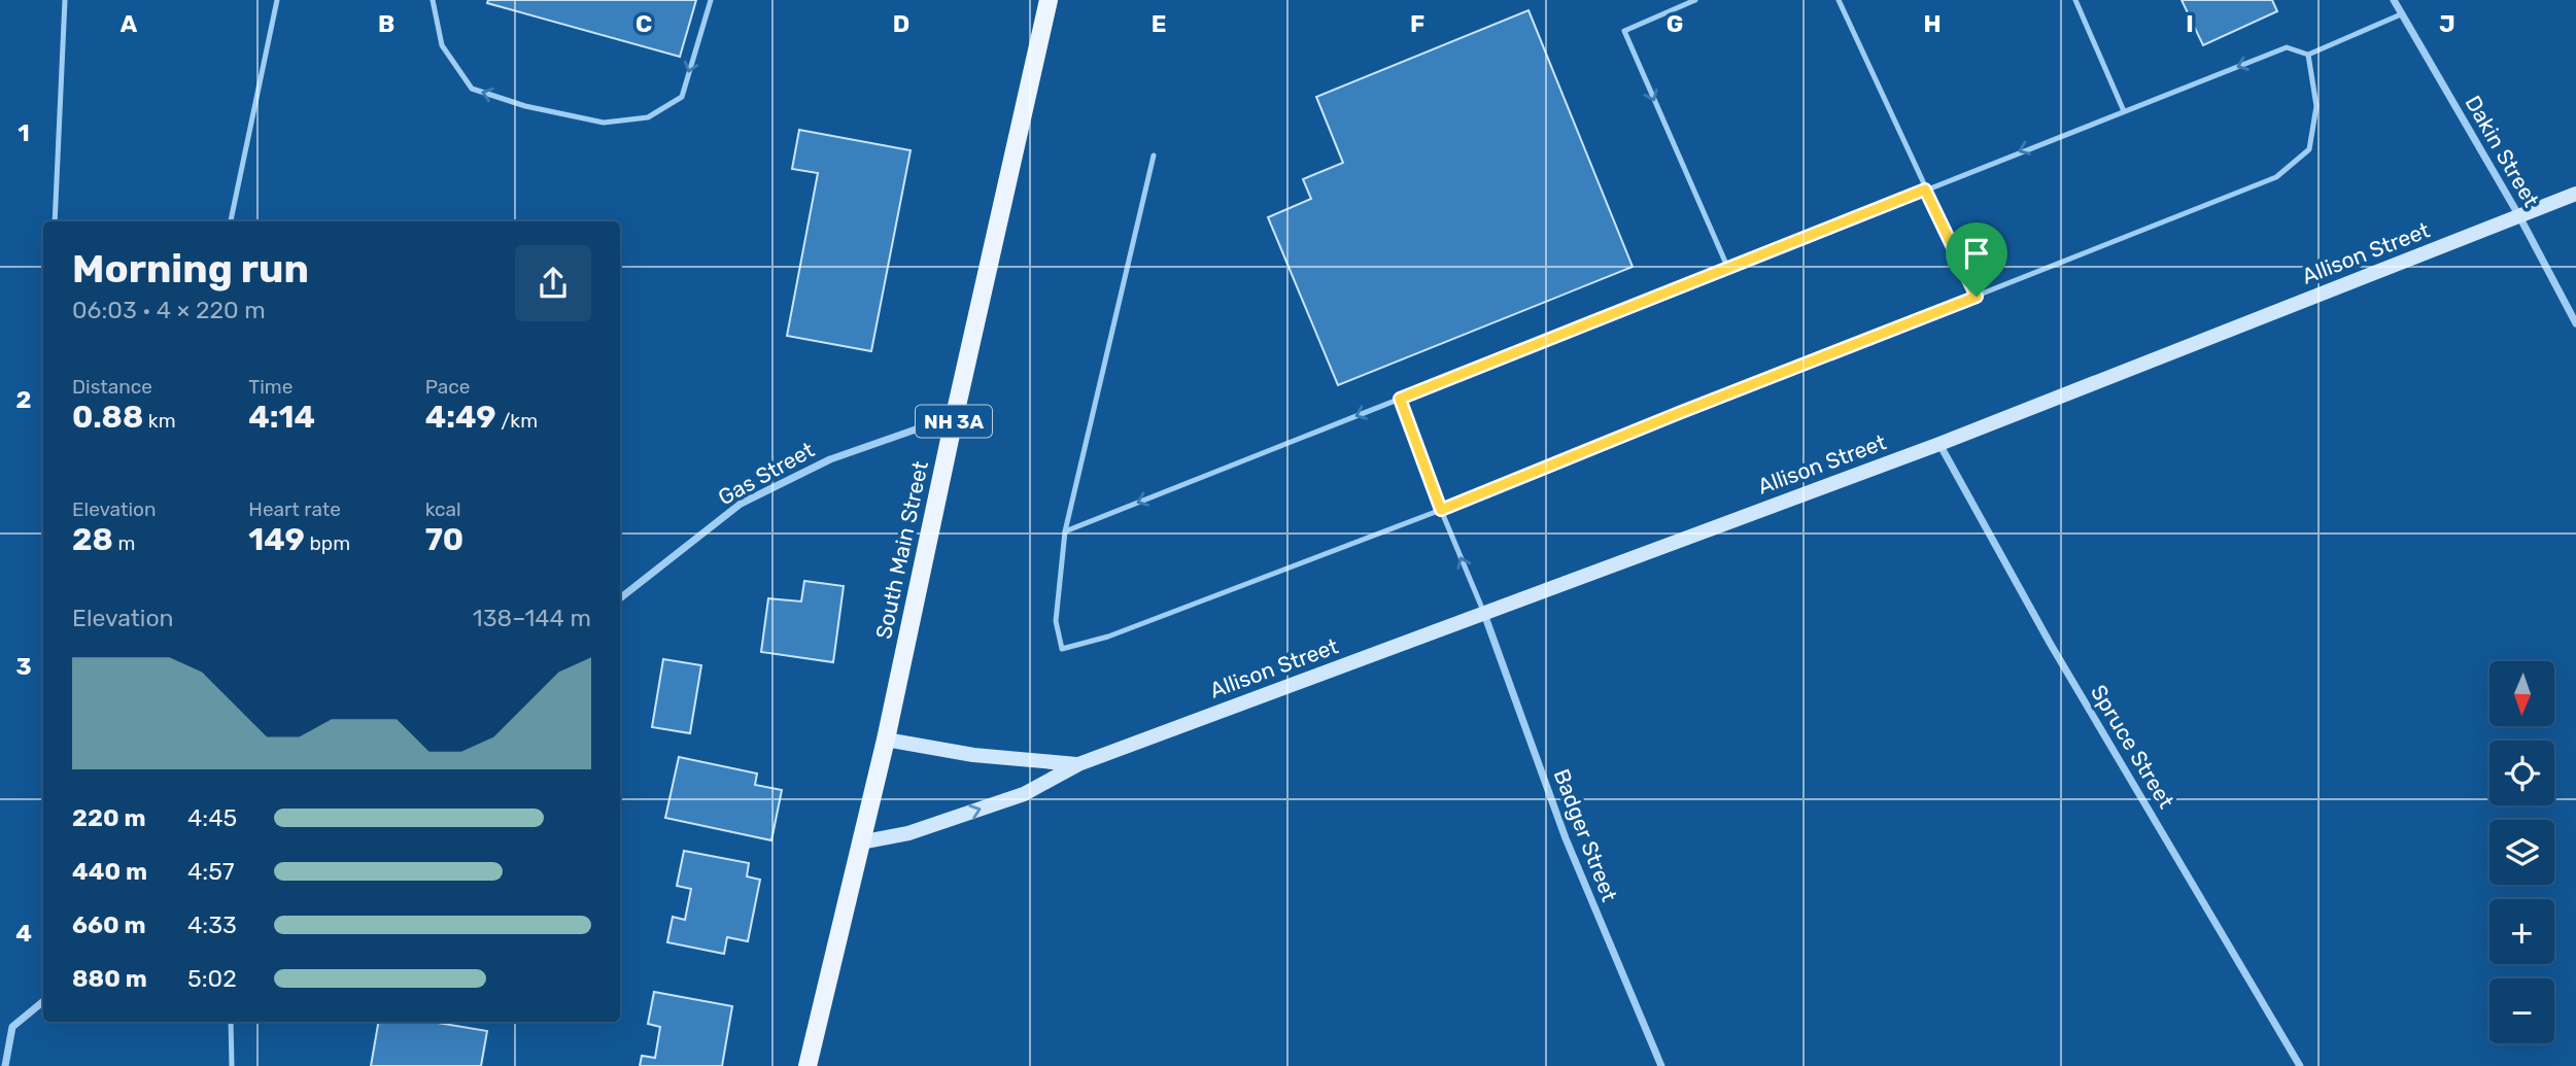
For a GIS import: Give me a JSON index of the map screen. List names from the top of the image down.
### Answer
{
  "streets": {
    "main road": ["NH 3A", "South Main Street"],
    "street": [
      "Dakin Street",
      "Allison Street",
      "Gas Street",
      "Spruce Street",
      "Badger Street"
    ]
  },
  "crossings": [
    ["Dakin Street", "Allison Street"],
    ["Allison Street", "South Main Street"],
    ["Allison Street", "Spruce Street"],
    ["Allison Street", "Badger Street"],
    ["Gas Street", "South Main Street"]
  ],
  "north": "bottom",
  "page": {
    "heading": ["Morning run", "06:03 · 4 × 220 m"],
    "stats": [
      ["Distance", "0.88 km"],
      ["Time", "4:14"],
      ["Pace", "4:49 /km"],
      ["Elevation", "28 m"],
      ["Heart rate", "149 bpm"],
      ["kcal", "70"]
    ],
    "chart": ["Elevation", "138–144 m"],
    "map_buttons": ["+", "−"],
    "list": [
      {
        "name": "220 m",
        "note": "4:45"
      },
      {
        "name": "440 m",
        "note": "4:57"
      },
      {
        "name": "660 m",
        "note": "4:33"
      },
      {
        "name": "880 m",
        "note": "5:02"
      }
    ]
  },
  "grid": {
    "columns": [
      "A",
      "B",
      "C",
      "D",
      "E",
      "F",
      "G",
      "H",
      "I",
      "J"
    ],
    "rows": [
      "1",
      "2",
      "3",
      "4"
    ]
  }
}
